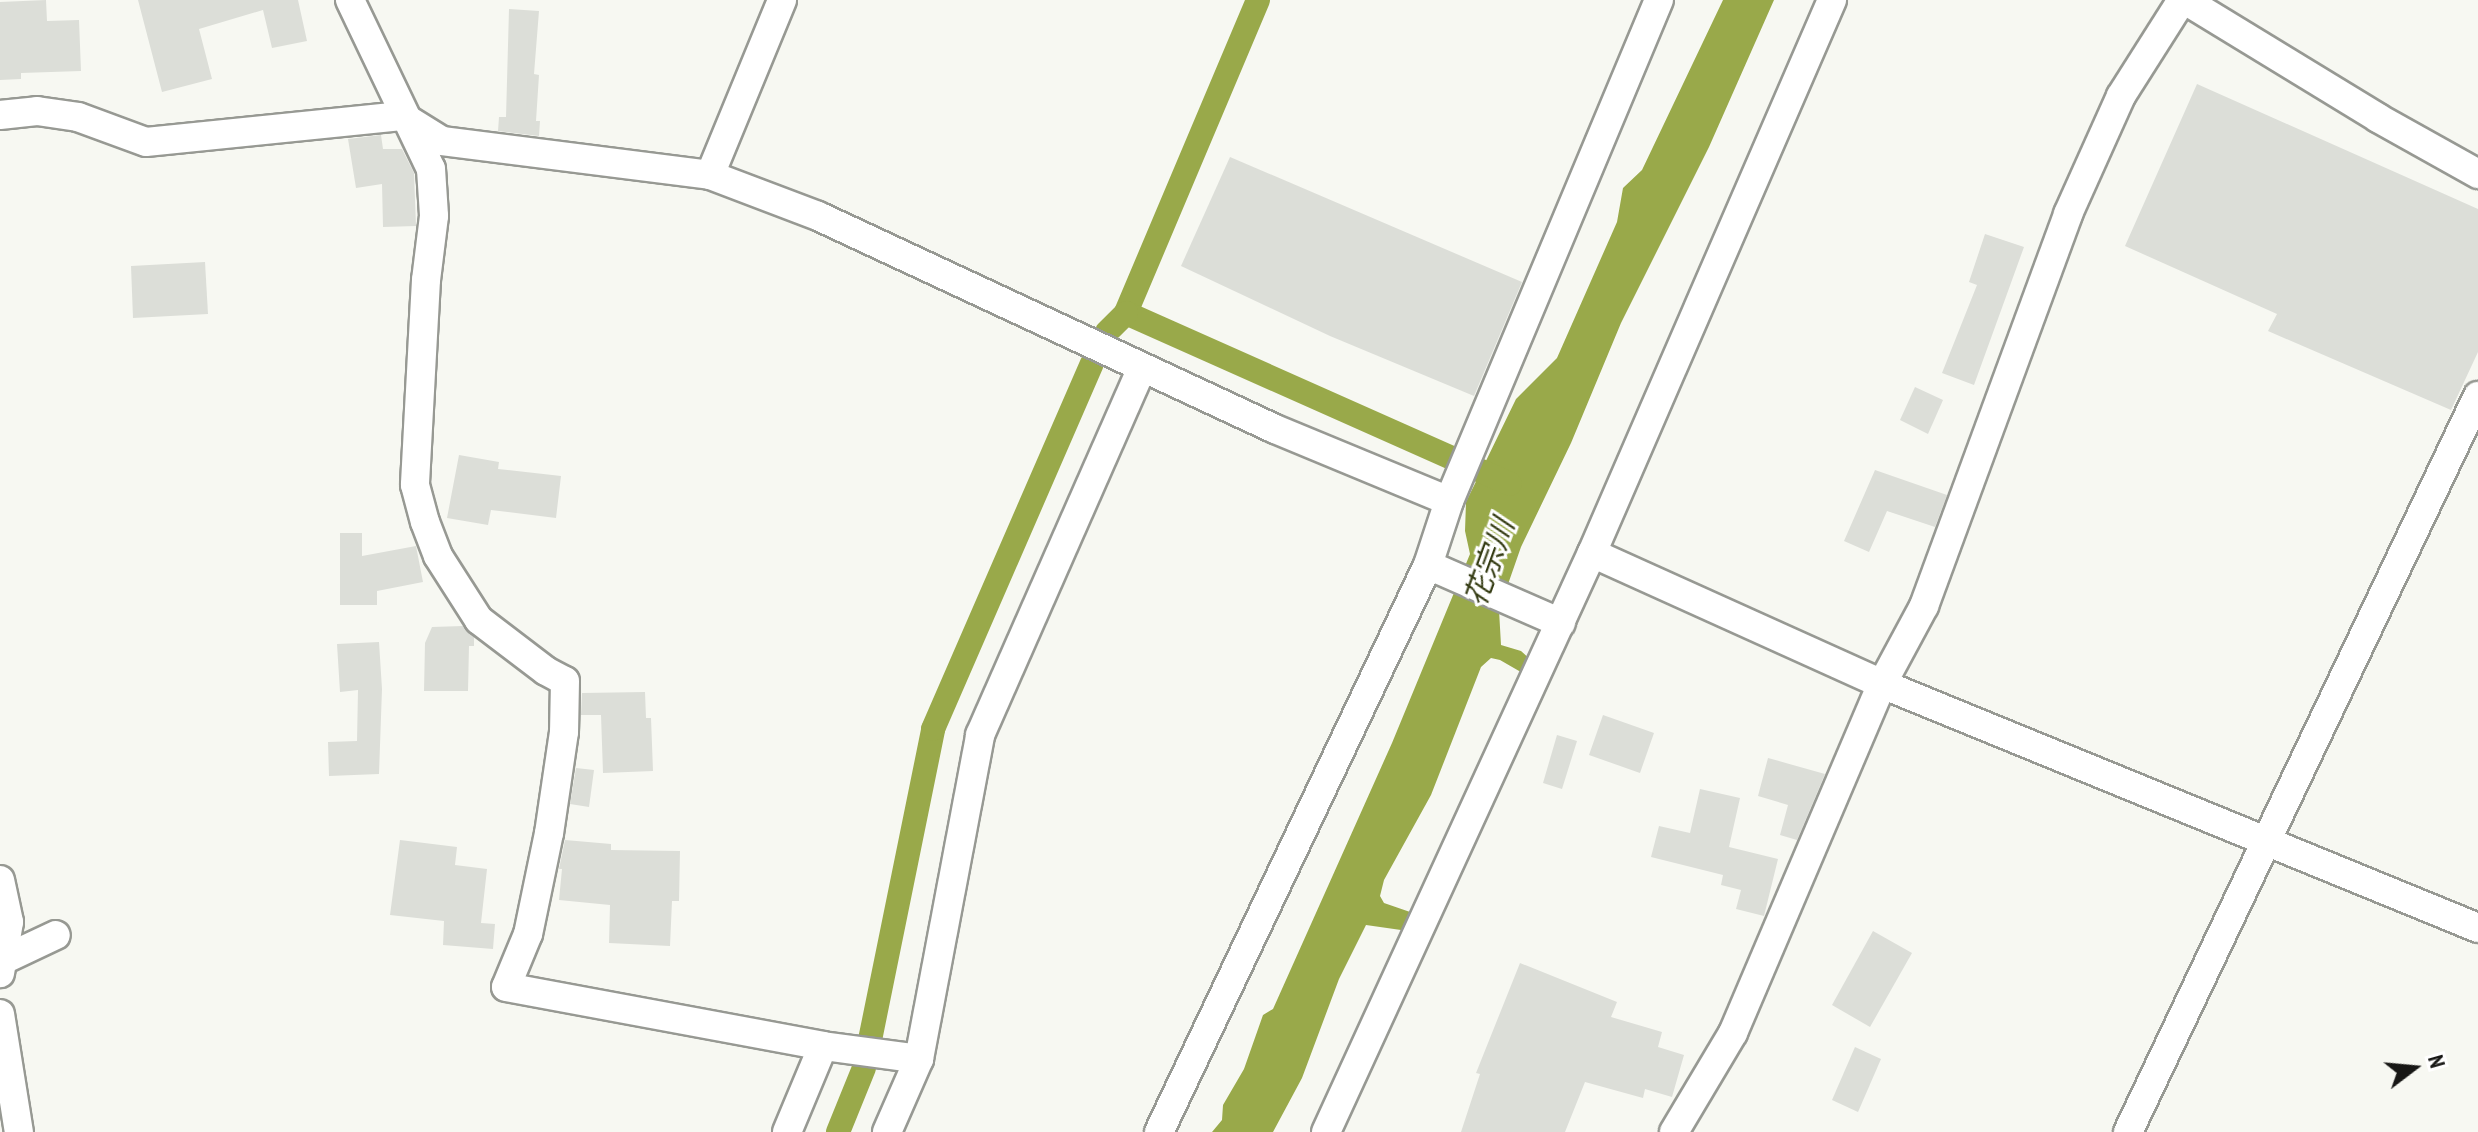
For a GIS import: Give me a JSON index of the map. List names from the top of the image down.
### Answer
{
  "water": ["花宗川"],
  "north": "right"
}
